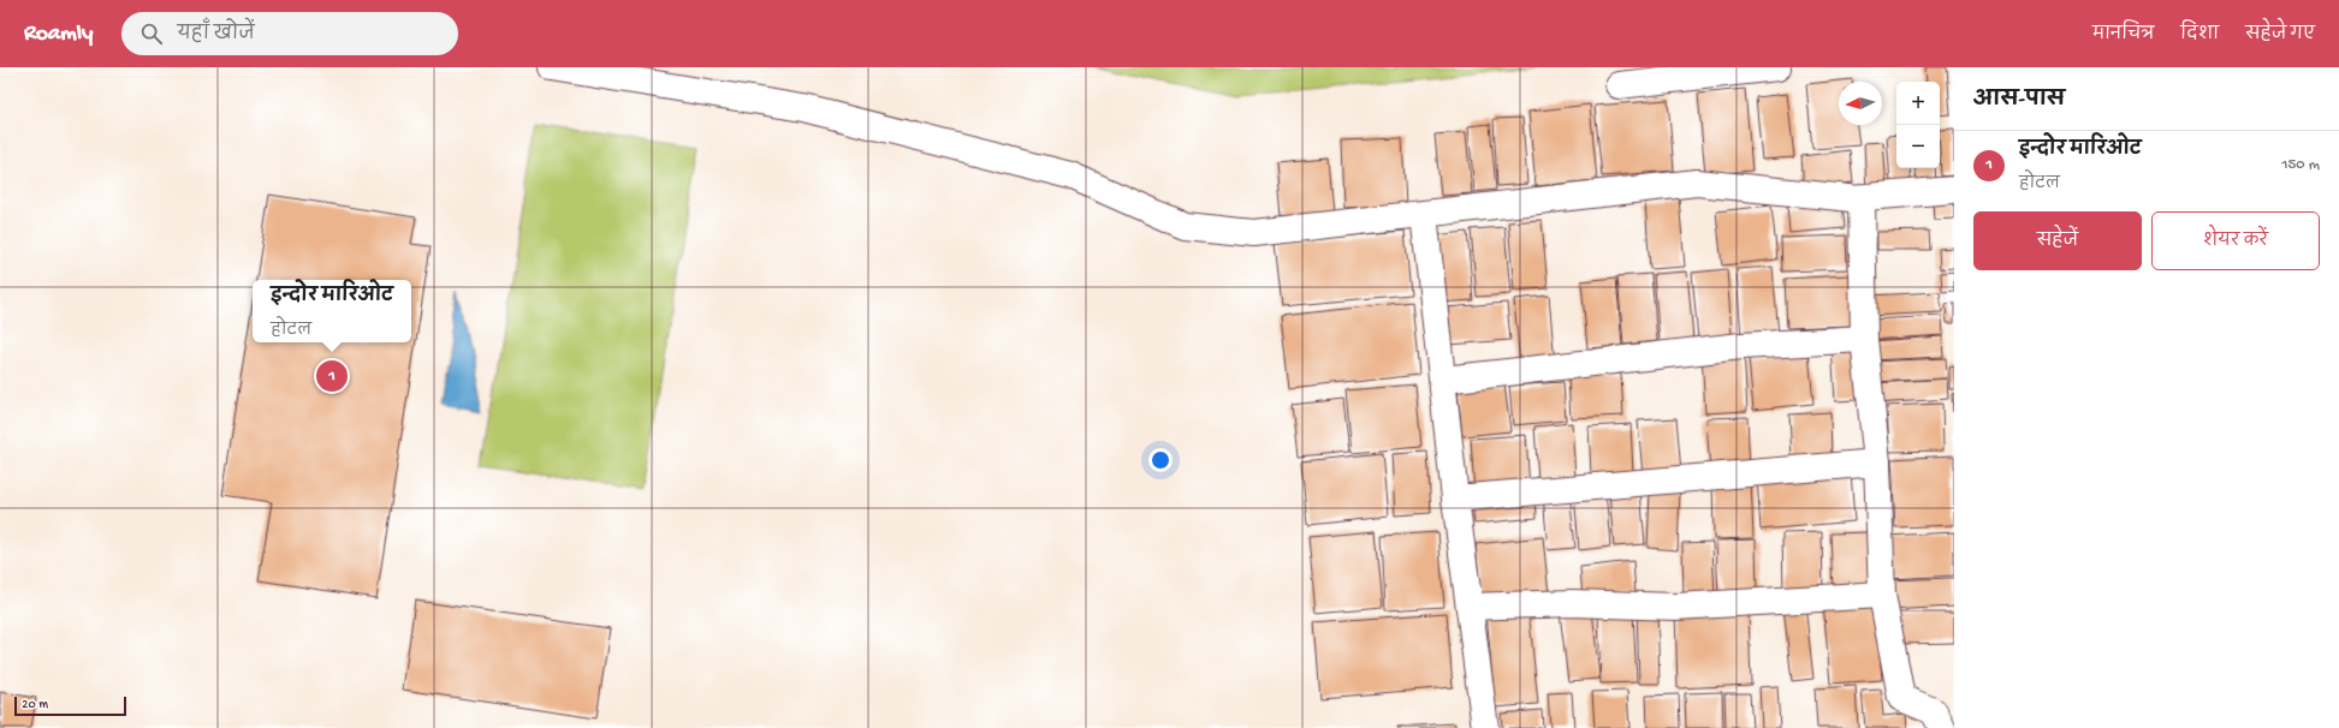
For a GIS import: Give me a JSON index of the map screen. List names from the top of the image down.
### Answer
{
  "scale_bar": "20 m",
  "north": "left",
  "page": {
    "header": "Roamly",
    "search": "यहाँ खोजें",
    "nav": ["मानचित्र", "दिशा", "सहेजे गए"],
    "heading": "आस-पास",
    "map_buttons": ["+", "−"],
    "list": [
      {
        "mark": "1",
        "name": "इन्दोर मारिओट",
        "note": "होटल",
        "value": "150 m"
      }
    ],
    "buttons": ["सहेजें", "शेयर करें"],
    "popup": ["इन्दोर मारिओट", "होटल"],
    "pins": "1",
    "scale": "20 m"
  }
}
